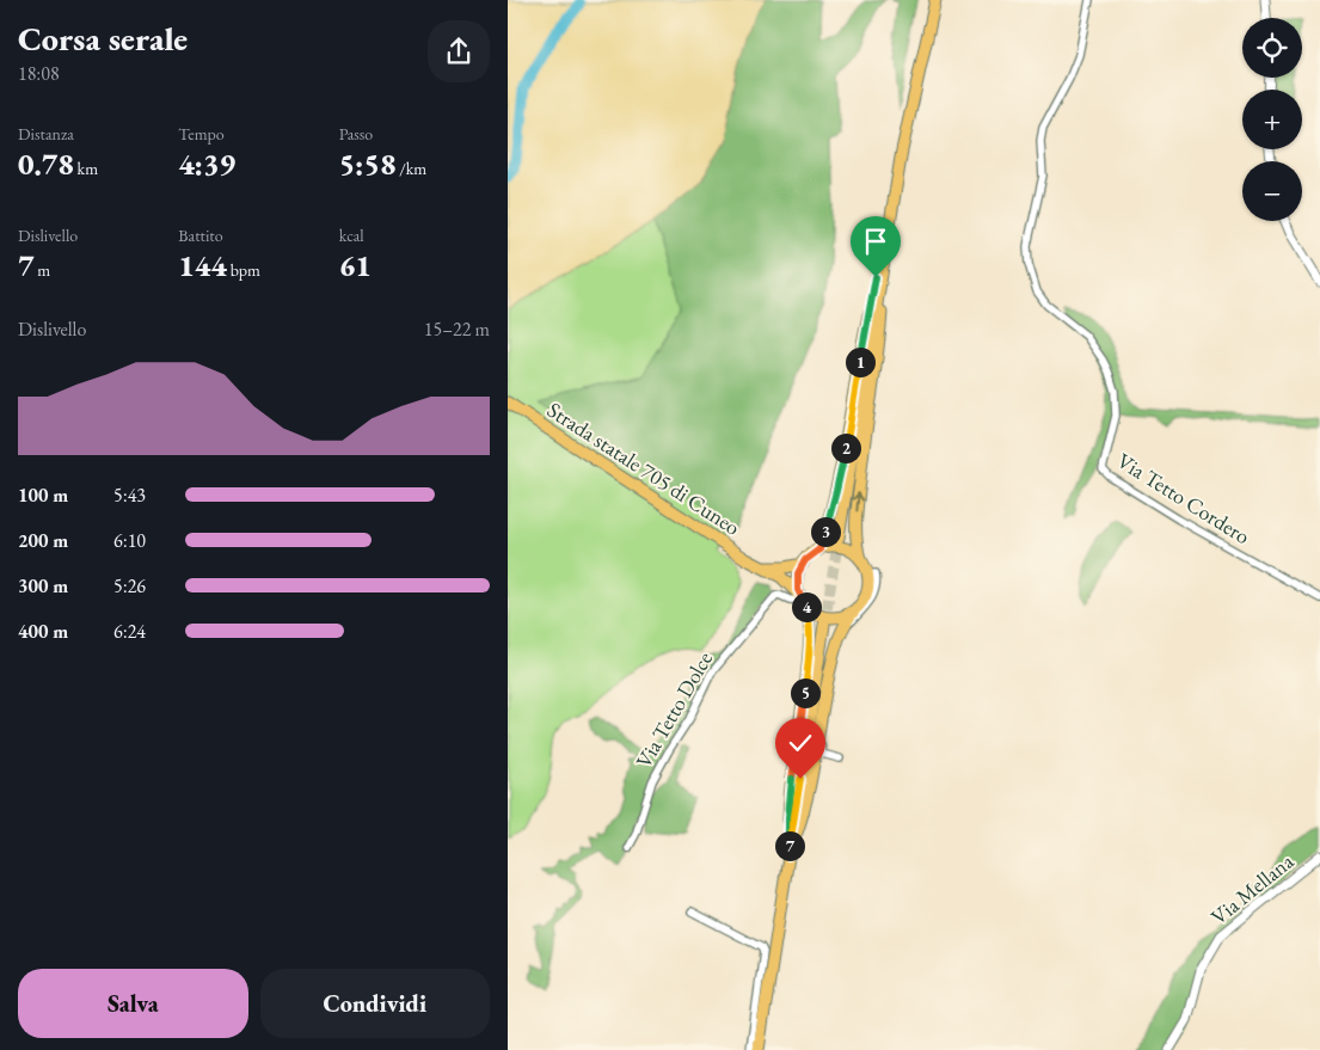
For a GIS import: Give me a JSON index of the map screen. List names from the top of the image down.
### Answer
{
  "streets": {
    "main road": ["Strada statale 705 di Cuneo"],
    "street": ["Via Tetto Cordero", "Via Tetto Dolce", "Via Mellana"]
  },
  "crossings": [
    ["Strada statale 705 di Cuneo", "Via Tetto Dolce"]
  ],
  "page": {
    "heading": ["Corsa serale", "18:08"],
    "map_buttons": ["+", "−"],
    "stats": [
      ["Distanza", "0.78 km"],
      ["Tempo", "4:39"],
      ["Passo", "5:58 /km"],
      ["Dislivello", "7 m"],
      ["Battito", "144 bpm"],
      ["kcal", "61"]
    ],
    "chart": ["Dislivello", "15–22 m"],
    "pins": [
      "1",
      "2",
      "3",
      "4",
      "5",
      "7"
    ],
    "list": [
      {
        "name": "100 m",
        "note": "5:43"
      },
      {
        "name": "200 m",
        "note": "6:10"
      },
      {
        "name": "300 m",
        "note": "5:26"
      },
      {
        "name": "400 m",
        "note": "6:24"
      }
    ],
    "buttons": ["Salva", "Condividi"]
  }
}
